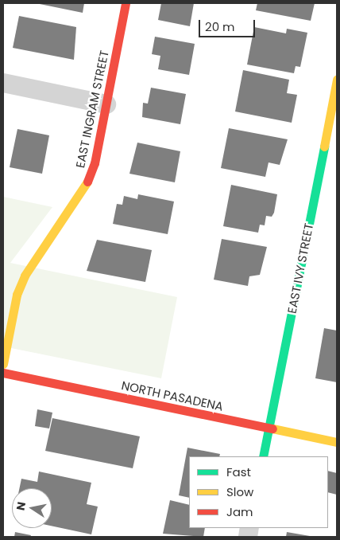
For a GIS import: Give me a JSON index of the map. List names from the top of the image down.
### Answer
{
  "streets": {
    "street": ["EAST INGRAM STREET", "EAST IVY STREET", "NORTH PASADENA"]
  },
  "crossings": [
    ["EAST IVY STREET", "NORTH PASADENA"]
  ],
  "legend": ["Fast", "Slow", "Jam"],
  "scale_bar": "20 m",
  "north": "left"
}
